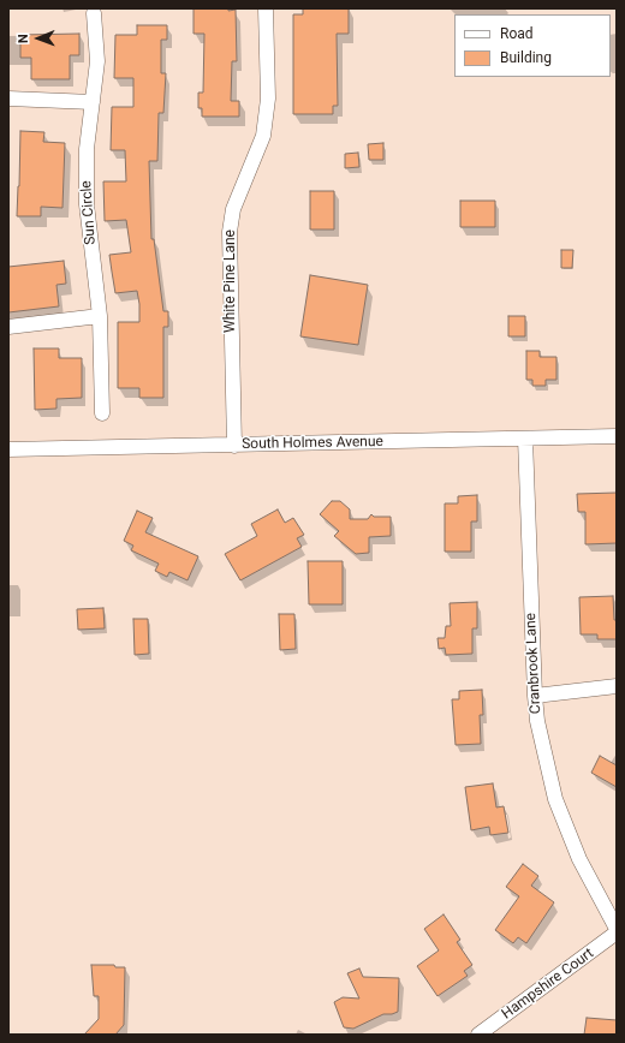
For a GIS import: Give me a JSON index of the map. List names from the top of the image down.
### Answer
{
  "streets": {
    "street": [
      "Sun Circle",
      "White Pine Lane",
      "South Holmes Avenue",
      "Cranbrook Lane",
      "Hampshire Court"
    ]
  },
  "crossings": [
    ["White Pine Lane", "South Holmes Avenue"],
    ["South Holmes Avenue", "Cranbrook Lane"],
    ["Cranbrook Lane", "Hampshire Court"]
  ],
  "legend": ["Road", "Building"],
  "north": "left"
}
